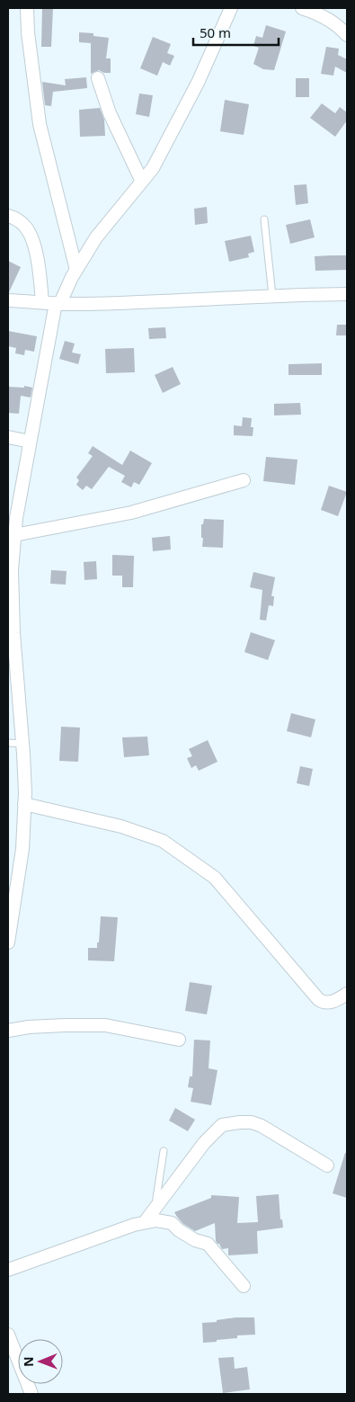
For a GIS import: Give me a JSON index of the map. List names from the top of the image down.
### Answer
{
  "scale_bar": "50 m",
  "north": "left"
}
